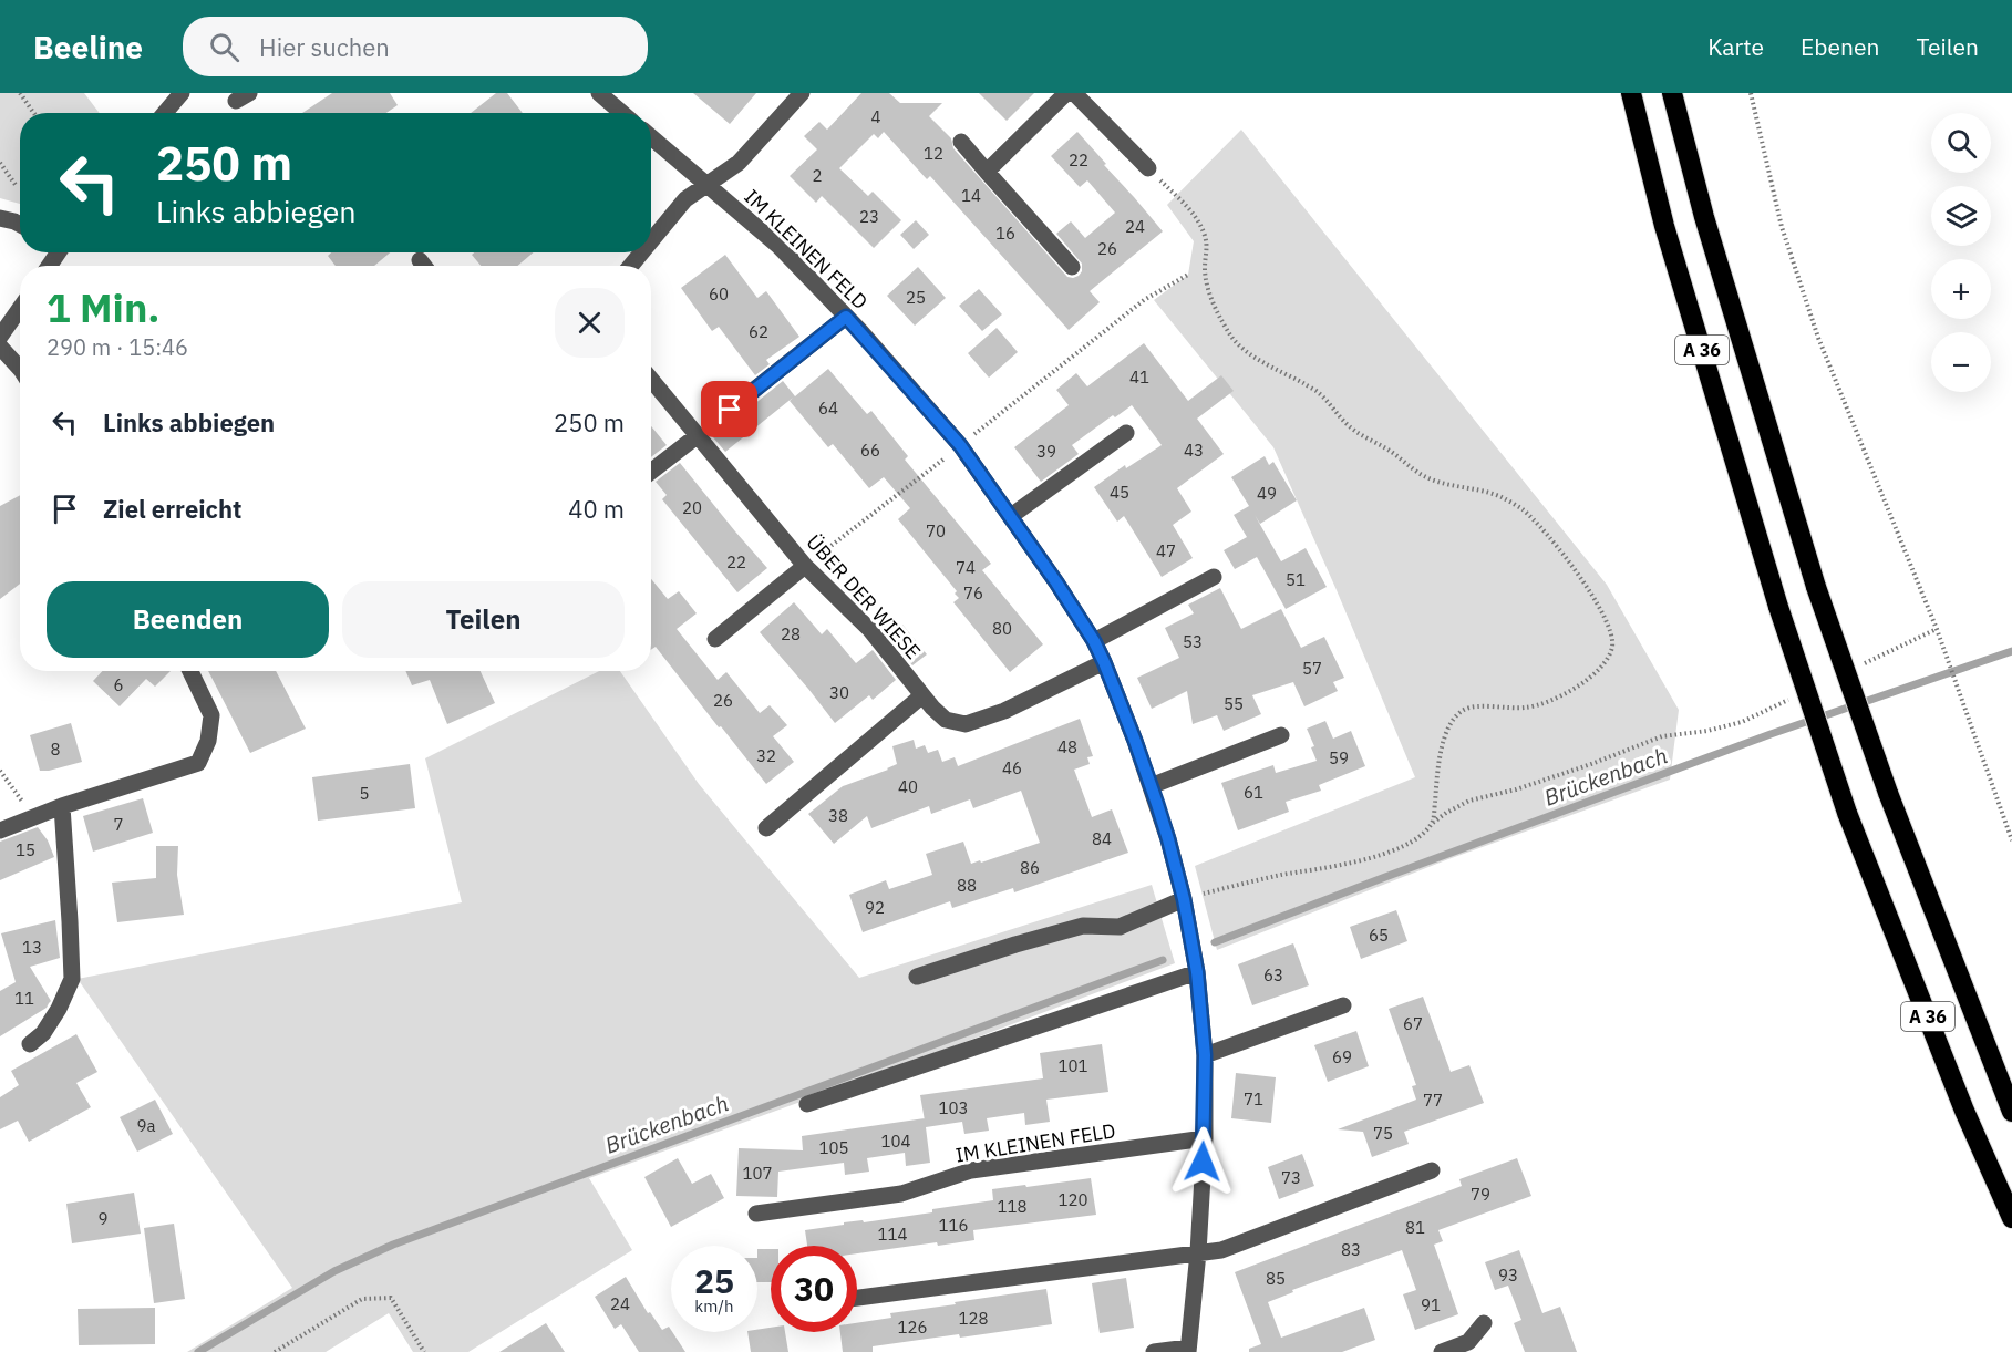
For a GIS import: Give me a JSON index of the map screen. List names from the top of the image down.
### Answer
{
  "streets": {
    "highway": ["A 36"],
    "street": ["IM KLEINEN FELD", "ÜBER DER WIESE"]
  },
  "crossings": [
    ["IM KLEINEN FELD", "ÜBER DER WIESE"]
  ],
  "water": ["Brückenbach"],
  "house_numbers": [
    "4",
    "12",
    "22",
    "2",
    "14",
    "23",
    "24",
    "16",
    "26",
    "60",
    "25",
    "62",
    "41",
    "64",
    "66",
    "43",
    "39",
    "45",
    "49",
    "20",
    "70",
    "47",
    "22",
    "74",
    "51",
    "76",
    "80",
    "28",
    "53",
    "57",
    "6",
    "30",
    "26",
    "55",
    "48",
    "8",
    "32",
    "59",
    "46",
    "40",
    "61",
    "5",
    "38",
    "7",
    "84",
    "15",
    "86",
    "88",
    "92",
    "65",
    "13",
    "63",
    "11",
    "67",
    "69",
    "101",
    "71",
    "77",
    "103",
    "9a",
    "75",
    "104",
    "105",
    "107",
    "73",
    "79",
    "120",
    "118",
    "9",
    "116",
    "81",
    "114",
    "83",
    "93",
    "85",
    "24",
    "91",
    "128",
    "126"
  ],
  "page": {
    "header": "Beeline",
    "search": "Hier suchen",
    "nav": ["Karte", "Ebenen", "Teilen"],
    "map_buttons": ["+", "−"],
    "turn": ["250 m", "Links abbiegen"],
    "heading": ["1 Min.", "290 m · 15:46"],
    "list": [
      {
        "name": "Links abbiegen",
        "value": "250 m"
      },
      {
        "name": "Ziel erreicht",
        "value": "40 m"
      }
    ],
    "buttons": ["Beenden", "Teilen"],
    "speed": "25 km/h",
    "limit": "30"
  }
}
